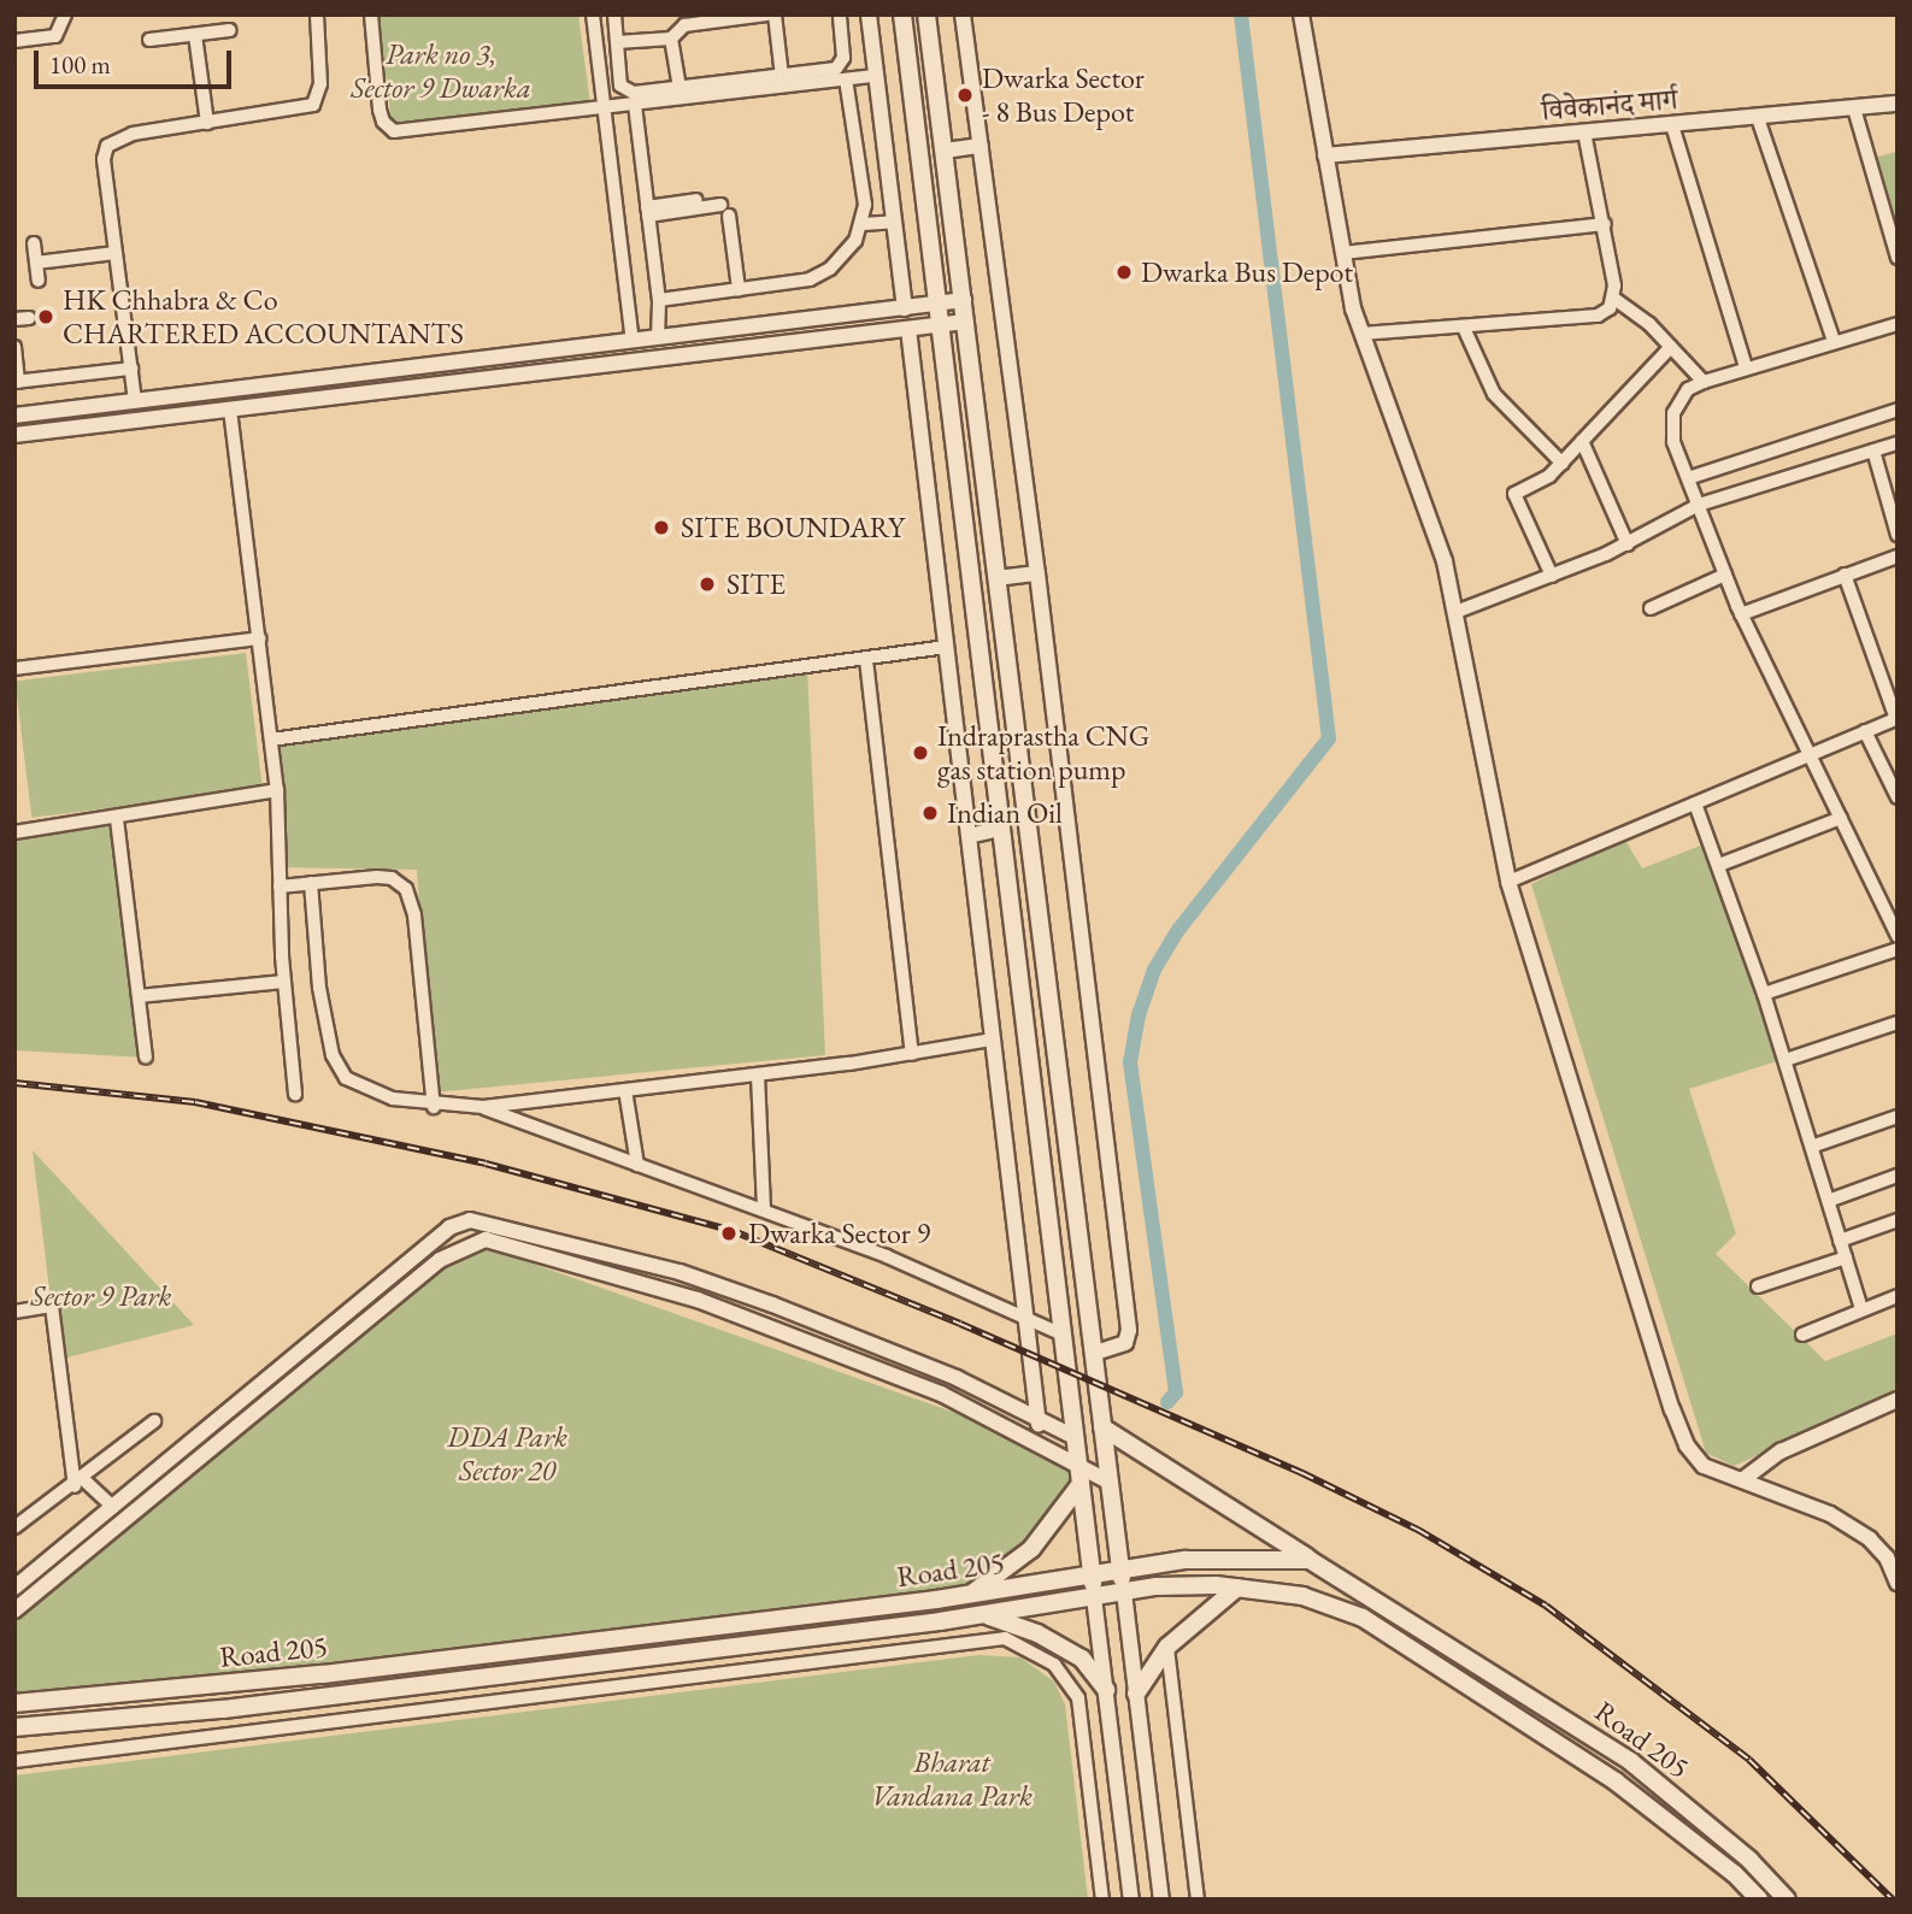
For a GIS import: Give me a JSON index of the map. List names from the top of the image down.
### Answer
{
  "streets": {
    "main road": ["Road 205"],
    "street": ["विवेकानंद मार्ग"]
  },
  "parks": [
    "Park no 3, Sector 9 Dwarka",
    "Sector 9 Park",
    "DDA Park Sector 20",
    "Bharat Vandana Park"
  ],
  "places": [
    "Dwarka Sector - 8 Bus Depot",
    "Dwarka Bus Depot",
    "HK Chhabra & Co CHARTERED ACCOUNTANTS",
    "SITE BOUNDARY",
    "SITE",
    "Indraprastha CNG gas station pump",
    "Indian Oil",
    "Dwarka Sector 9"
  ],
  "scale_bar": "100 m"
}
